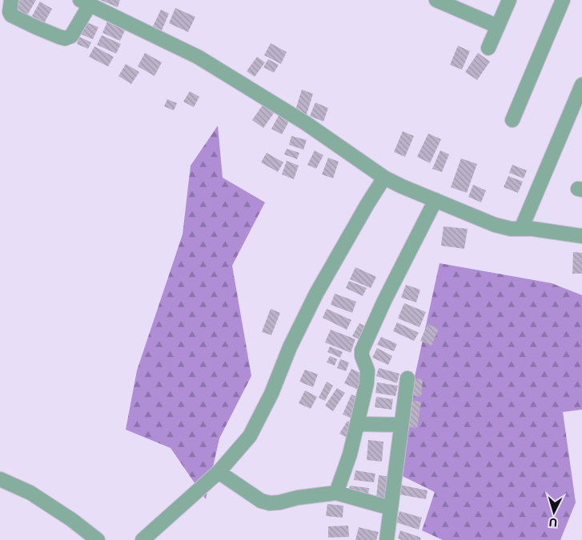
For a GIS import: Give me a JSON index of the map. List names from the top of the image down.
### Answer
{
  "north": "bottom"
}
